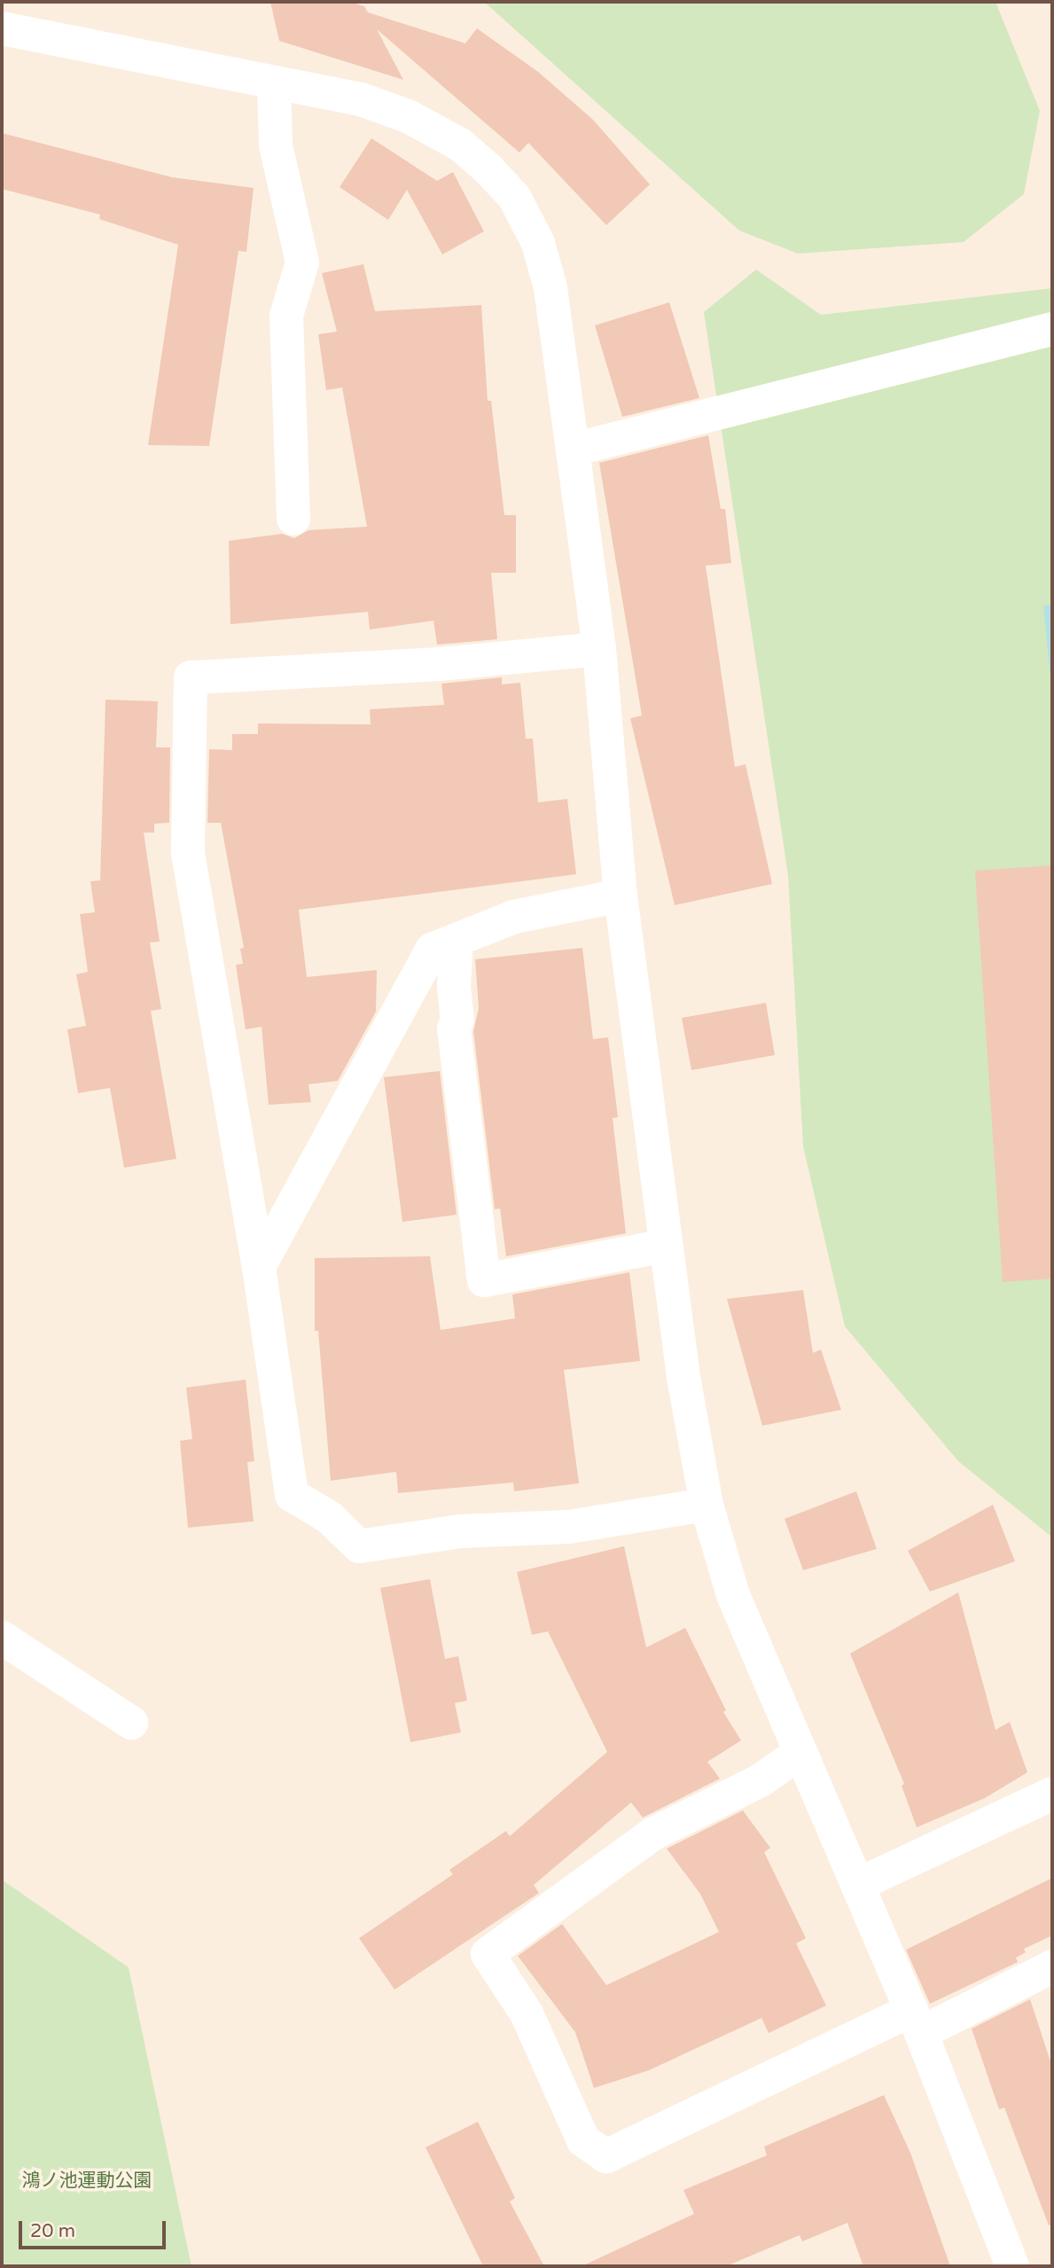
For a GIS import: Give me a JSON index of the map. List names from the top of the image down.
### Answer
{
  "parks": ["鴻ノ池運動公園"],
  "scale_bar": "20 m"
}
